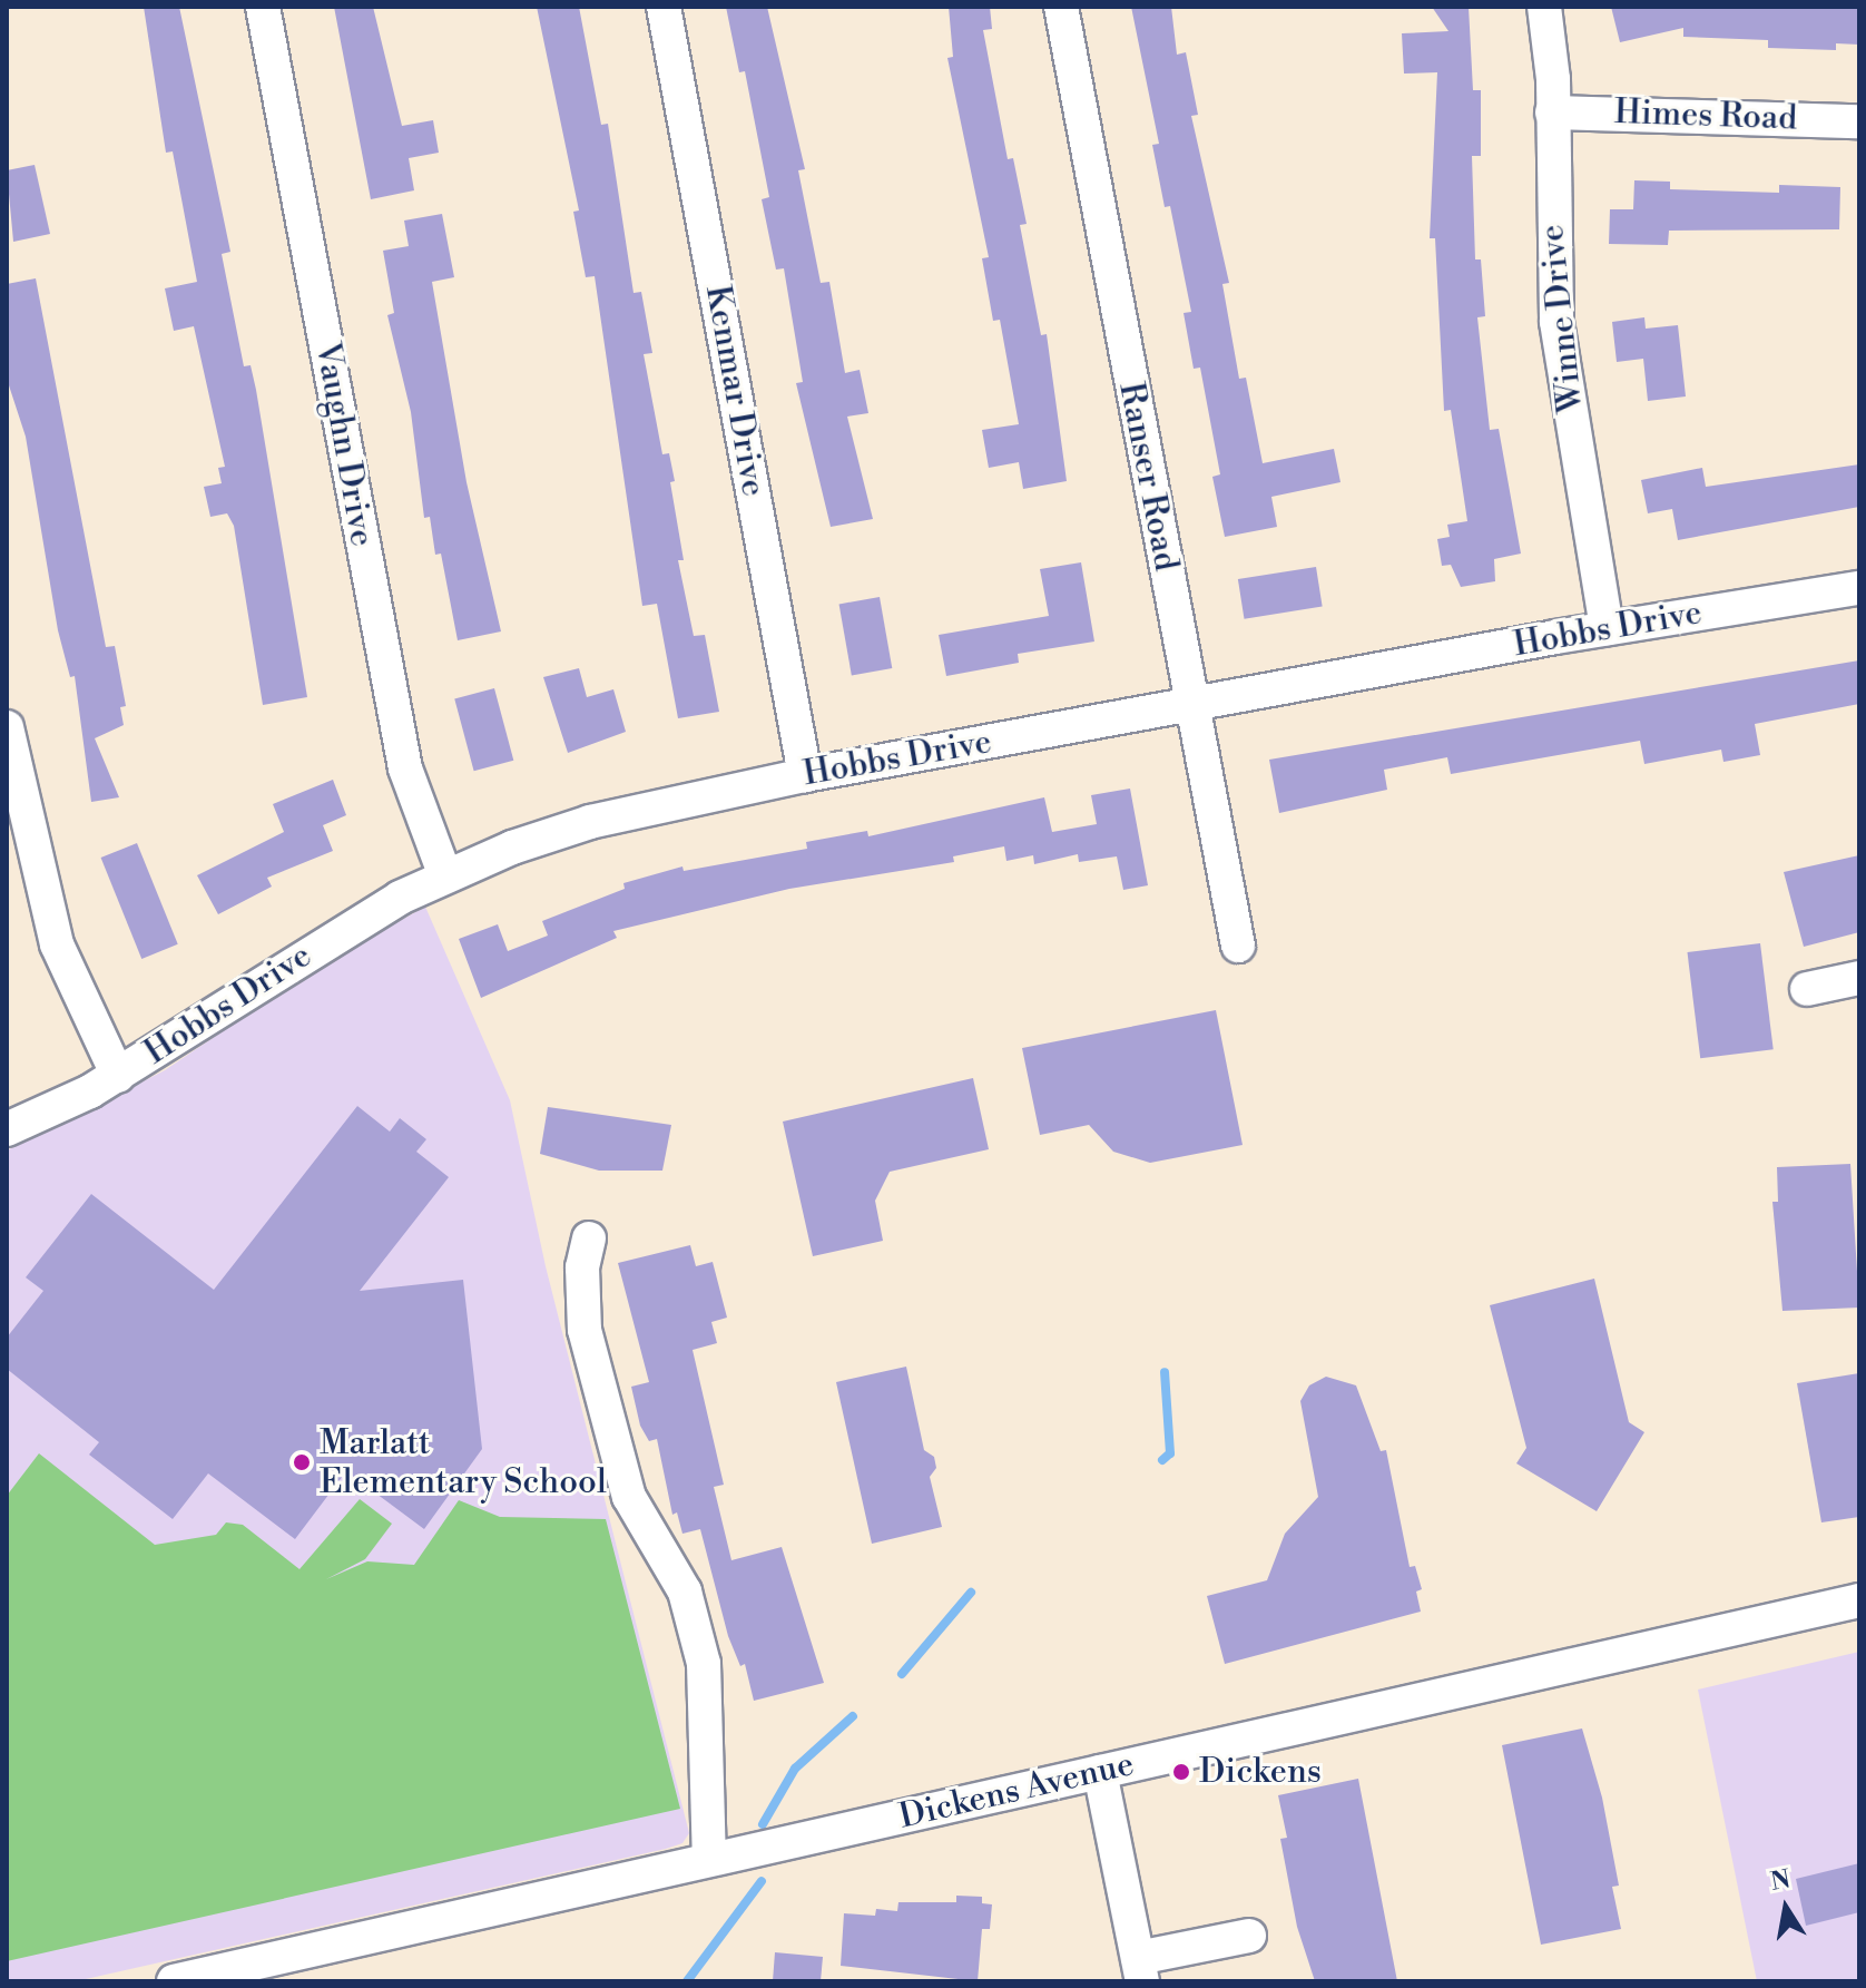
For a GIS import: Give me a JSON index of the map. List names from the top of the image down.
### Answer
{
  "streets": {
    "street": [
      "Himes Road",
      "Winne Drive",
      "Kenmar Drive",
      "Vaughn Drive",
      "Ranser Road",
      "Hobbs Drive",
      "Dickens Avenue"
    ]
  },
  "crossings": [
    ["Himes Road", "Winne Drive"],
    ["Winne Drive", "Hobbs Drive"],
    ["Kenmar Drive", "Hobbs Drive"],
    ["Vaughn Drive", "Hobbs Drive"],
    ["Ranser Road", "Hobbs Drive"]
  ],
  "places": ["Marlatt Elementary School", "Dickens"],
  "north": "top"
}
